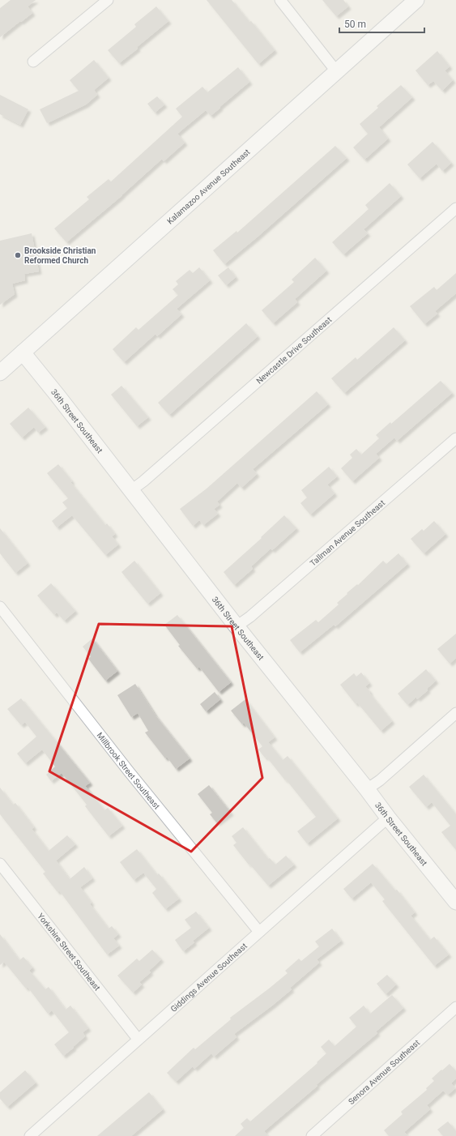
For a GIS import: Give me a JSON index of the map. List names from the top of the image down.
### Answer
{
  "streets": {
    "street": [
      "Kalamazoo Avenue Southeast",
      "Newcastle Drive Southeast",
      "36th Street Southeast",
      "Tallman Avenue Southeast",
      "Millbrook Street Southeast",
      "Yorkshire Street Southeast",
      "Giddings Avenue Southeast",
      "Senora Avenue Southeast"
    ]
  },
  "crossings": [
    ["Kalamazoo Avenue Southeast", "36th Street Southeast"],
    ["Newcastle Drive Southeast", "36th Street Southeast"],
    ["36th Street Southeast", "Tallman Avenue Southeast"],
    ["36th Street Southeast", "Giddings Avenue Southeast"],
    ["Millbrook Street Southeast", "Giddings Avenue Southeast"],
    ["Yorkshire Street Southeast", "Giddings Avenue Southeast"]
  ],
  "places": ["Brookside Christian Reformed Church"],
  "scale_bar": "50 m"
}
